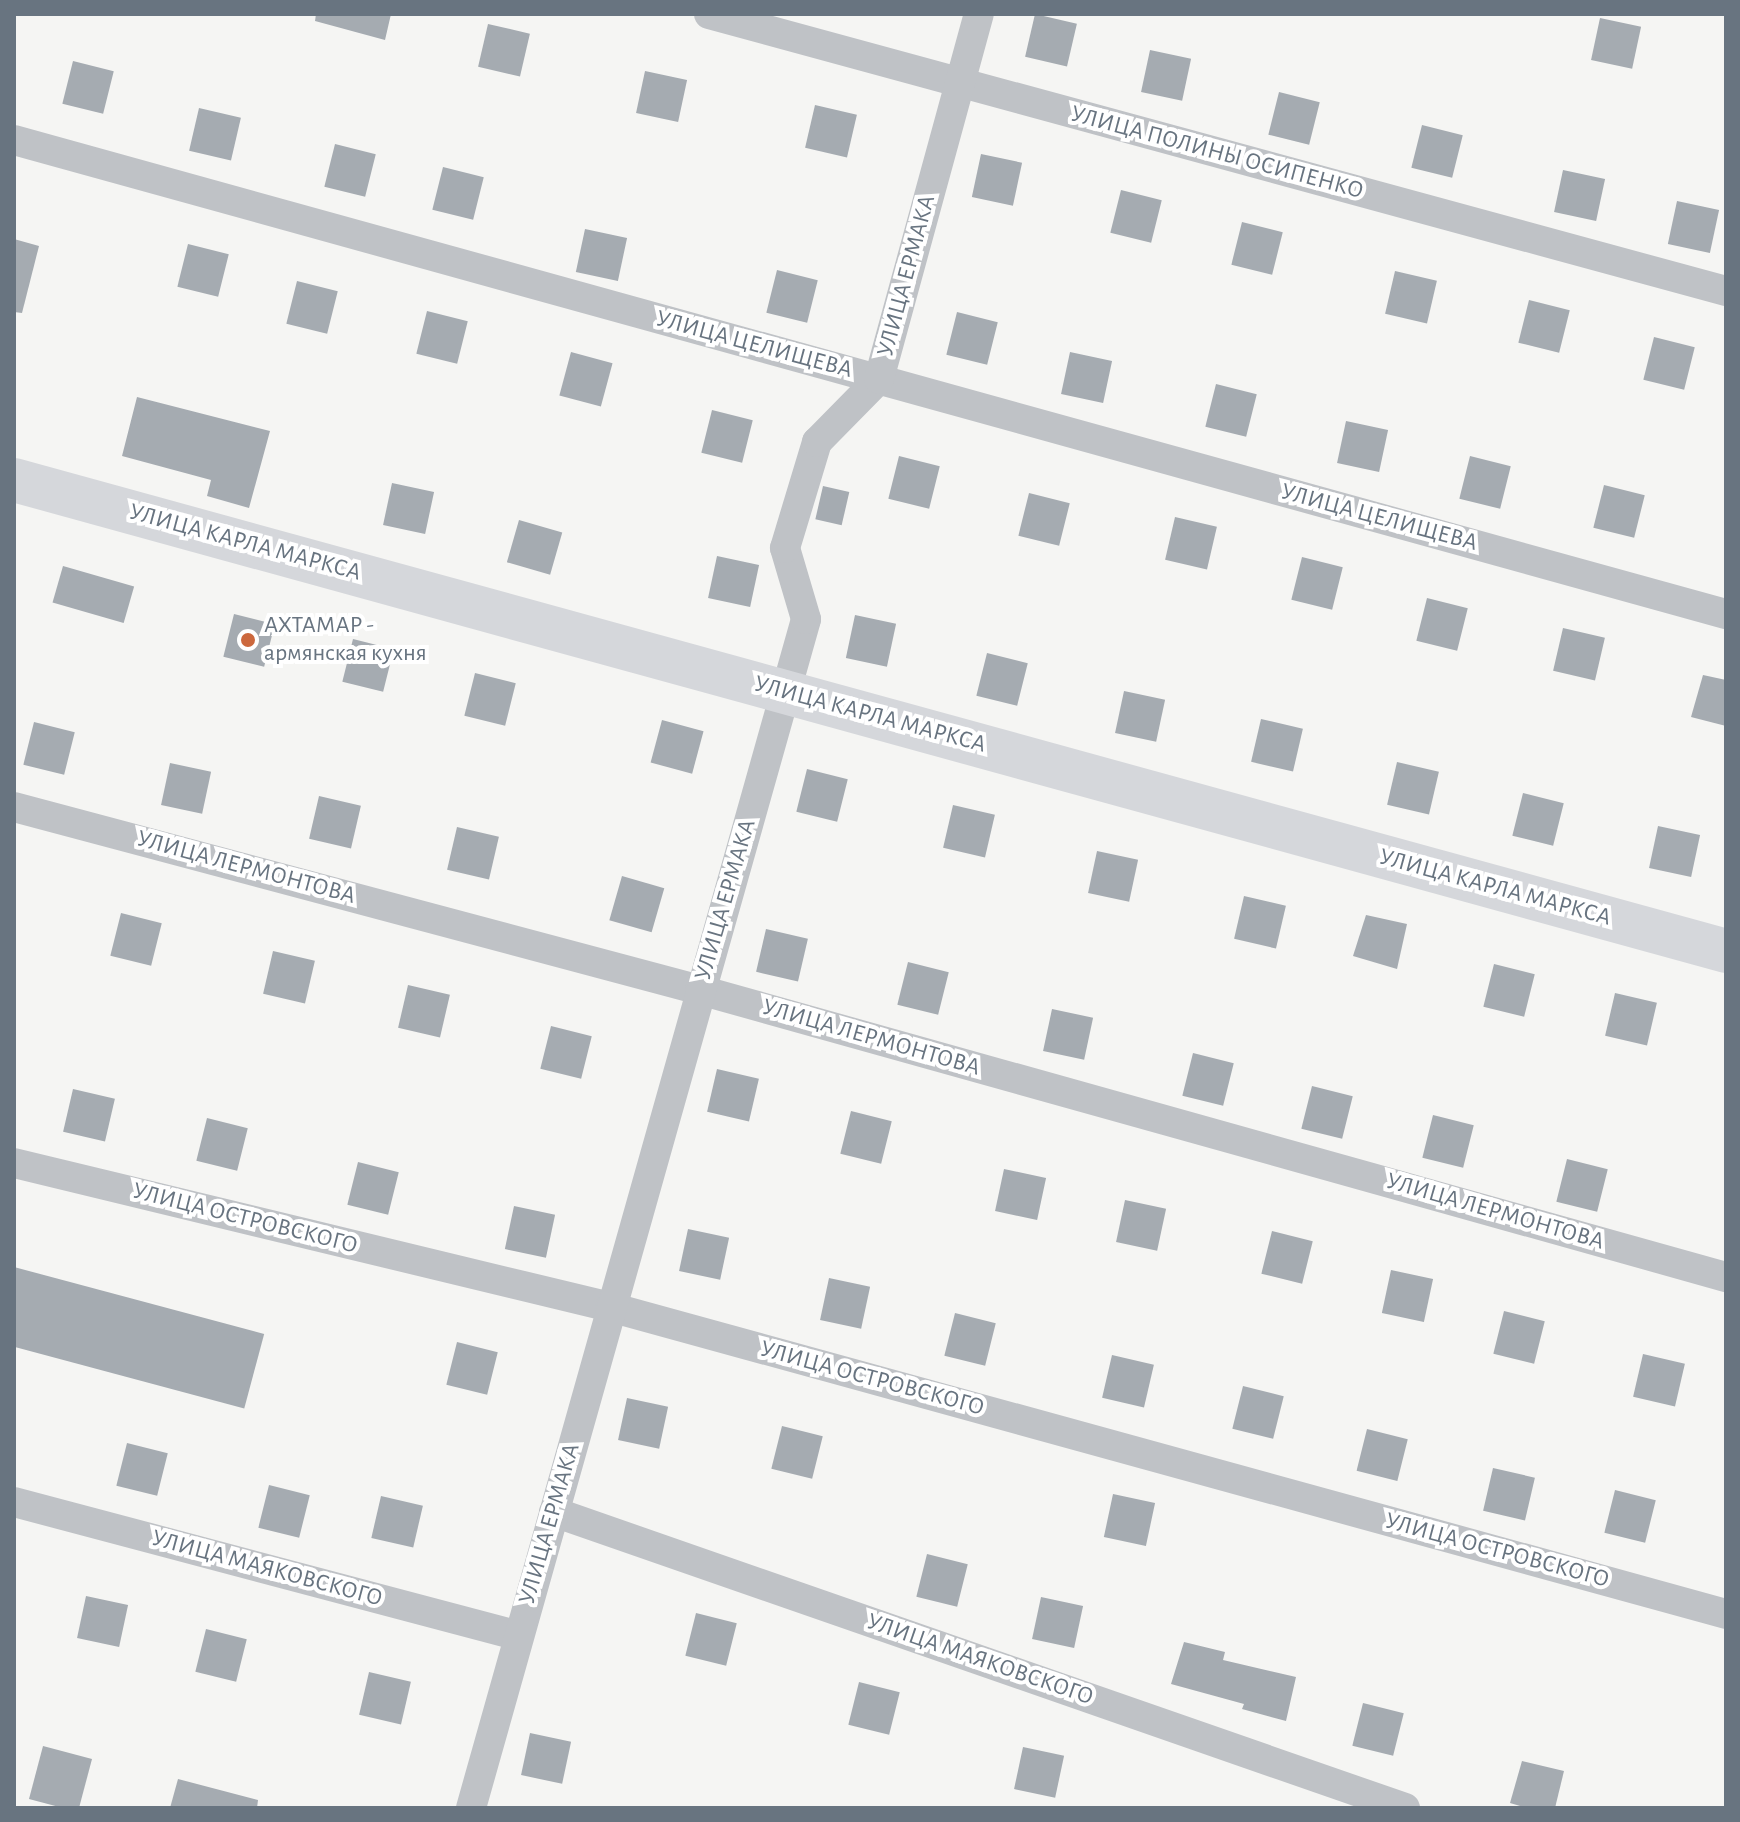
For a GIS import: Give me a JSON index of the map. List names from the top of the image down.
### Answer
{
  "streets": {
    "main road": ["УЛИЦА КАРЛА МАРКСА"],
    "street": [
      "УЛИЦА ПОЛИНЫ ОСИПЕНКО",
      "УЛИЦА ЕРМАКА",
      "УЛИЦА ЦЕЛИЩЕВА",
      "УЛИЦА ЛЕРМОНТОВА",
      "УЛИЦА ОСТРОВСКОГО",
      "УЛИЦА МАЯКОВСКОГО"
    ]
  },
  "crossings": [
    ["УЛИЦА ПОЛИНЫ ОСИПЕНКО", "УЛИЦА ЕРМАКА"],
    ["УЛИЦА ЕРМАКА", "УЛИЦА ЦЕЛИЩЕВА"],
    ["УЛИЦА ЕРМАКА", "УЛИЦА КАРЛА МАРКСА"],
    ["УЛИЦА ЕРМАКА", "УЛИЦА ЛЕРМОНТОВА"],
    ["УЛИЦА ЕРМАКА", "УЛИЦА ОСТРОВСКОГО"],
    ["УЛИЦА ЕРМАКА", "УЛИЦА МАЯКОВСКОГО"]
  ],
  "places": ["АХТАМАР - армянская кухня"]
}
